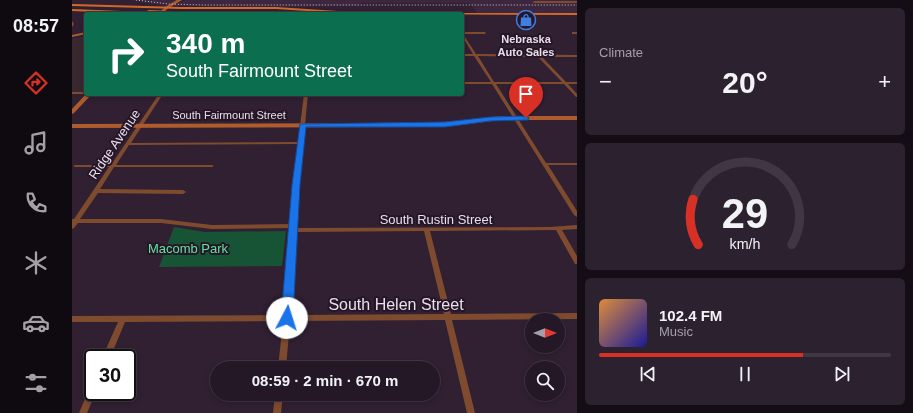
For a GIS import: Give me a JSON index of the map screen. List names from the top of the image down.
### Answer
{
  "streets": {
    "street": [
      "South Fairmount Street",
      "Ridge Avenue",
      "South Rustin Street",
      "South Helen Street"
    ]
  },
  "crossings": [
    ["South Fairmount Street", "Ridge Avenue"],
    ["Ridge Avenue", "South Rustin Street"]
  ],
  "parks": ["Macomb Park"],
  "places": {
    "shop": ["Nebraska Auto Sales"]
  },
  "north": "right",
  "page": {
    "tabs": "08:57",
    "tile": "Climate",
    "turn": ["340 m", "South Fairmount Street"],
    "heat": ["−", "20°", "+"],
    "song": ["102.4 FM", "Music"],
    "limit": "30",
    "trip": "08:59 · 2 min · 670 m",
    "gauge": ["29", "km/h"]
  }
}
